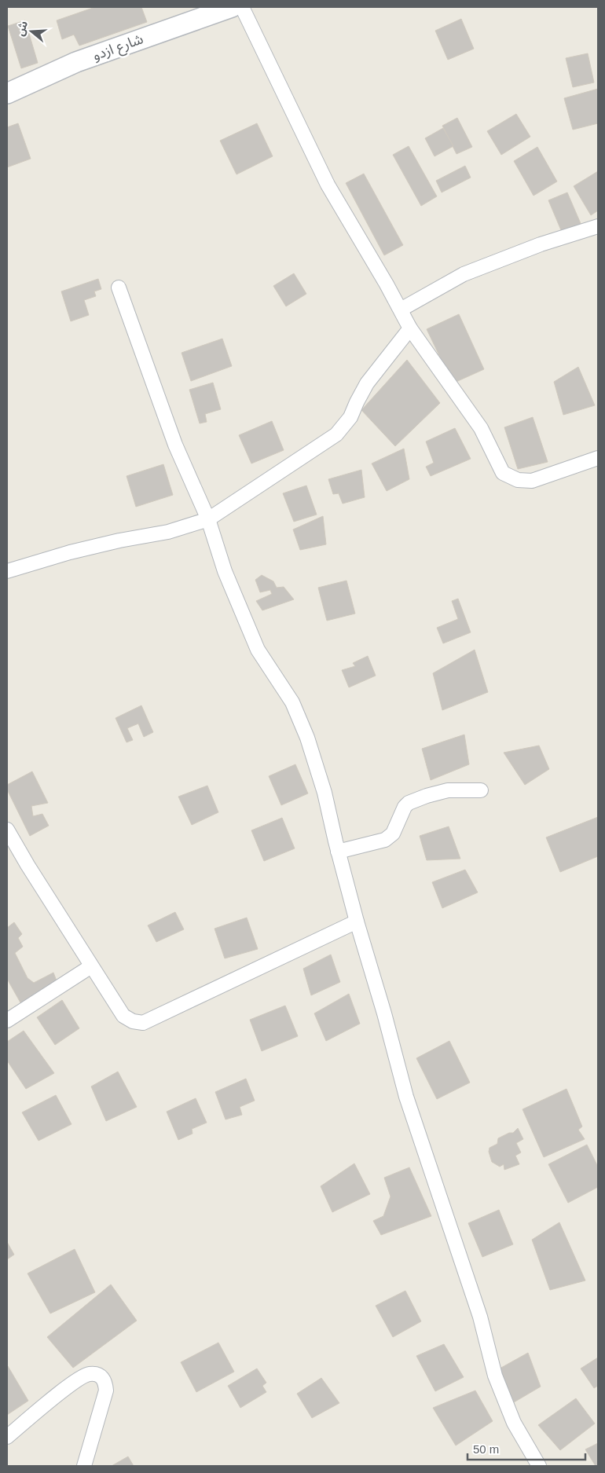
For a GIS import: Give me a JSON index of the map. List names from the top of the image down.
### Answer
{
  "streets": {
    "street": ["شارع ازدو"]
  },
  "scale_bar": "50 m",
  "north": "left"
}
